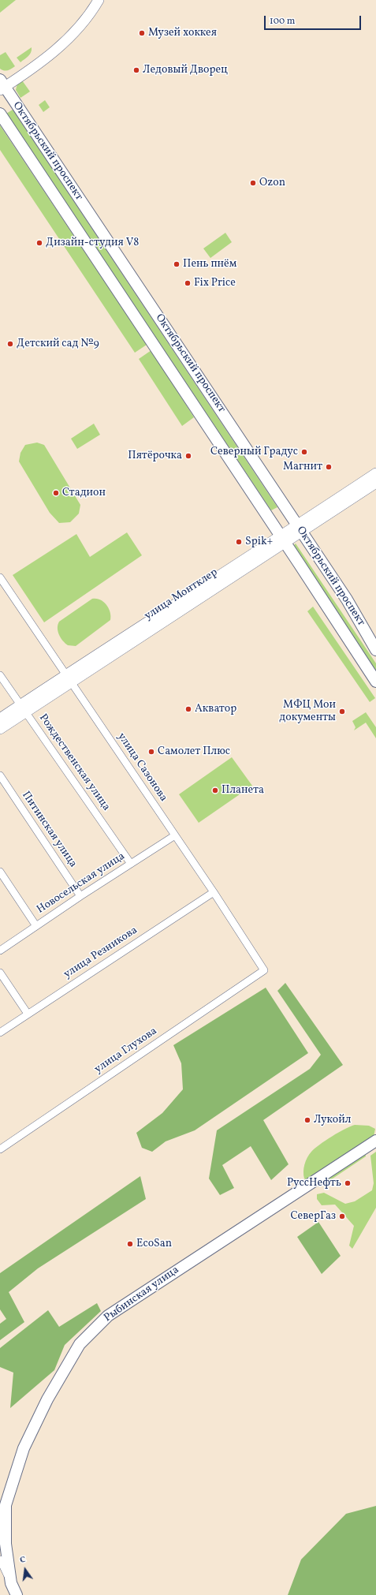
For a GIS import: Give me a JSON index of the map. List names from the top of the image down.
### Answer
{
  "streets": {
    "main road": ["Октябрьский проспект", "Рыбинская улица"],
    "street": [
      "улица Монтклер",
      "Рождественская улица",
      "улица Сазонова",
      "Питинская улица",
      "Новосельская улица",
      "улица Резникова",
      "улица Глухова"
    ]
  },
  "crossings": [
    ["Октябрьский проспект", "улица Монтклер"],
    ["улица Монтклер", "Рождественская улица"],
    ["улица Монтклер", "улица Сазонова"],
    ["Рождественская улица", "Новосельская улица"],
    ["улица Сазонова", "Новосельская улица"],
    ["улица Сазонова", "улица Резникова"],
    ["улица Сазонова", "улица Глухова"],
    ["Питинская улица", "Новосельская улица"]
  ],
  "places": [
    "Музей хоккея",
    "Ледовый Дворец",
    "Ozon",
    "Дизайн-студия V8",
    "Пень пнём",
    "Fix Price",
    "Детский сад №9",
    "Северный Градус",
    "Пятёрочка",
    "Магнит",
    "Стадион",
    "Spik+",
    "Акватор",
    "МФЦ Мои документы",
    "Самолет Плюс",
    "Планета",
    "Лукойл",
    "РуссНефть",
    "СеверГаз",
    "EcoSan"
  ],
  "scale_bar": "100 m",
  "north": "top"
}
